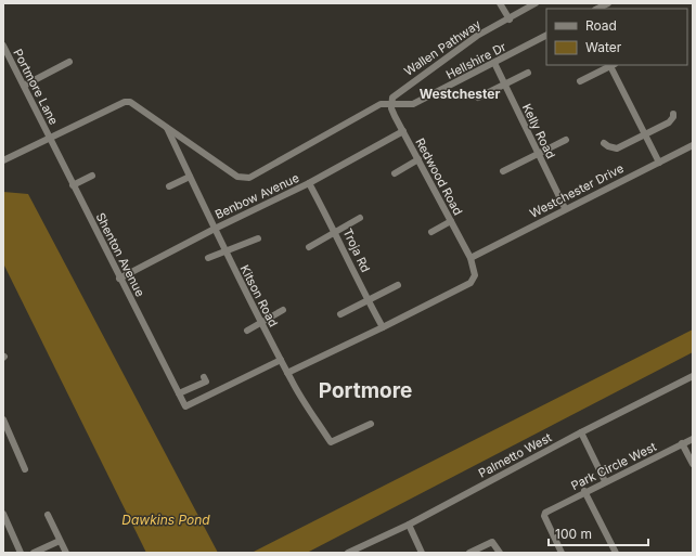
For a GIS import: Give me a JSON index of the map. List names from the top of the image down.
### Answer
{
  "streets": {
    "street": [
      "Wallen Pathway",
      "Hellshire Dr",
      "Portmore Lane",
      "Kelly Road",
      "Redwood Road",
      "Westchester Drive",
      "Benbow Avenue",
      "Troja Rd",
      "Shenton Avenue",
      "Kitson Road",
      "Palmetto West",
      "Park Circle West"
    ]
  },
  "crossings": [
    ["Wallen Pathway", "Hellshire Dr"],
    ["Wallen Pathway", "Redwood Road"],
    ["Hellshire Dr", "Kelly Road"],
    ["Hellshire Dr", "Redwood Road"],
    ["Portmore Lane", "Shenton Avenue"],
    ["Kelly Road", "Westchester Drive"],
    ["Redwood Road", "Westchester Drive"],
    ["Redwood Road", "Benbow Avenue"],
    ["Benbow Avenue", "Troja Rd"],
    ["Benbow Avenue", "Shenton Avenue"],
    ["Benbow Avenue", "Kitson Road"],
    ["Shenton Avenue", "Kitson Road"]
  ],
  "districts": ["Westchester", "Portmore"],
  "water": ["Dawkins Pond"],
  "legend": ["Road", "Water"],
  "scale_bar": "100 m"
}
